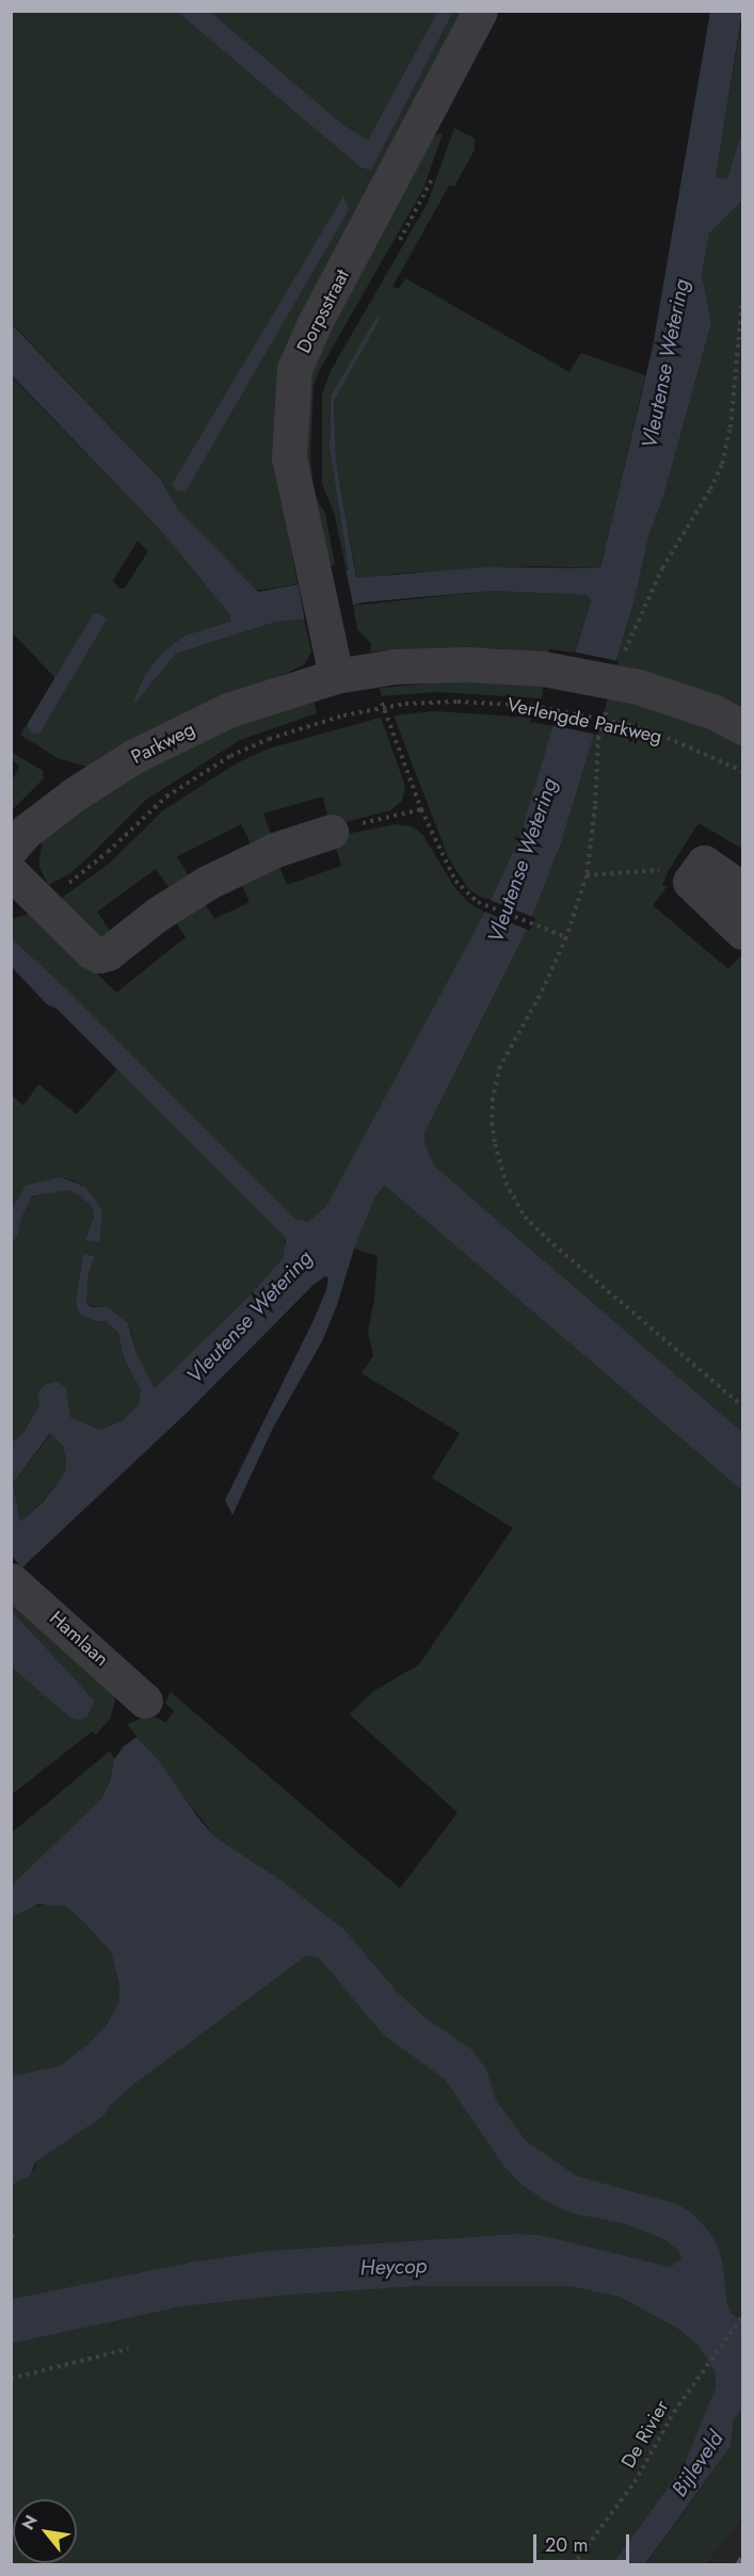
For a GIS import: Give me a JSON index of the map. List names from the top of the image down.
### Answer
{
  "streets": {
    "street": [
      "Dorpsstraat",
      "Verlengde Parkweg",
      "Parkweg",
      "Hamlaan"
    ],
    "path": ["De Rivier"]
  },
  "crossings": [
    ["Dorpsstraat", "Verlengde Parkweg"],
    ["Dorpsstraat", "Parkweg"],
    ["Verlengde Parkweg", "Parkweg"]
  ],
  "water": ["Vleutense Wetering", "Heycop", "Bijleveld"],
  "scale_bar": "20 m",
  "north": "top left"
}
